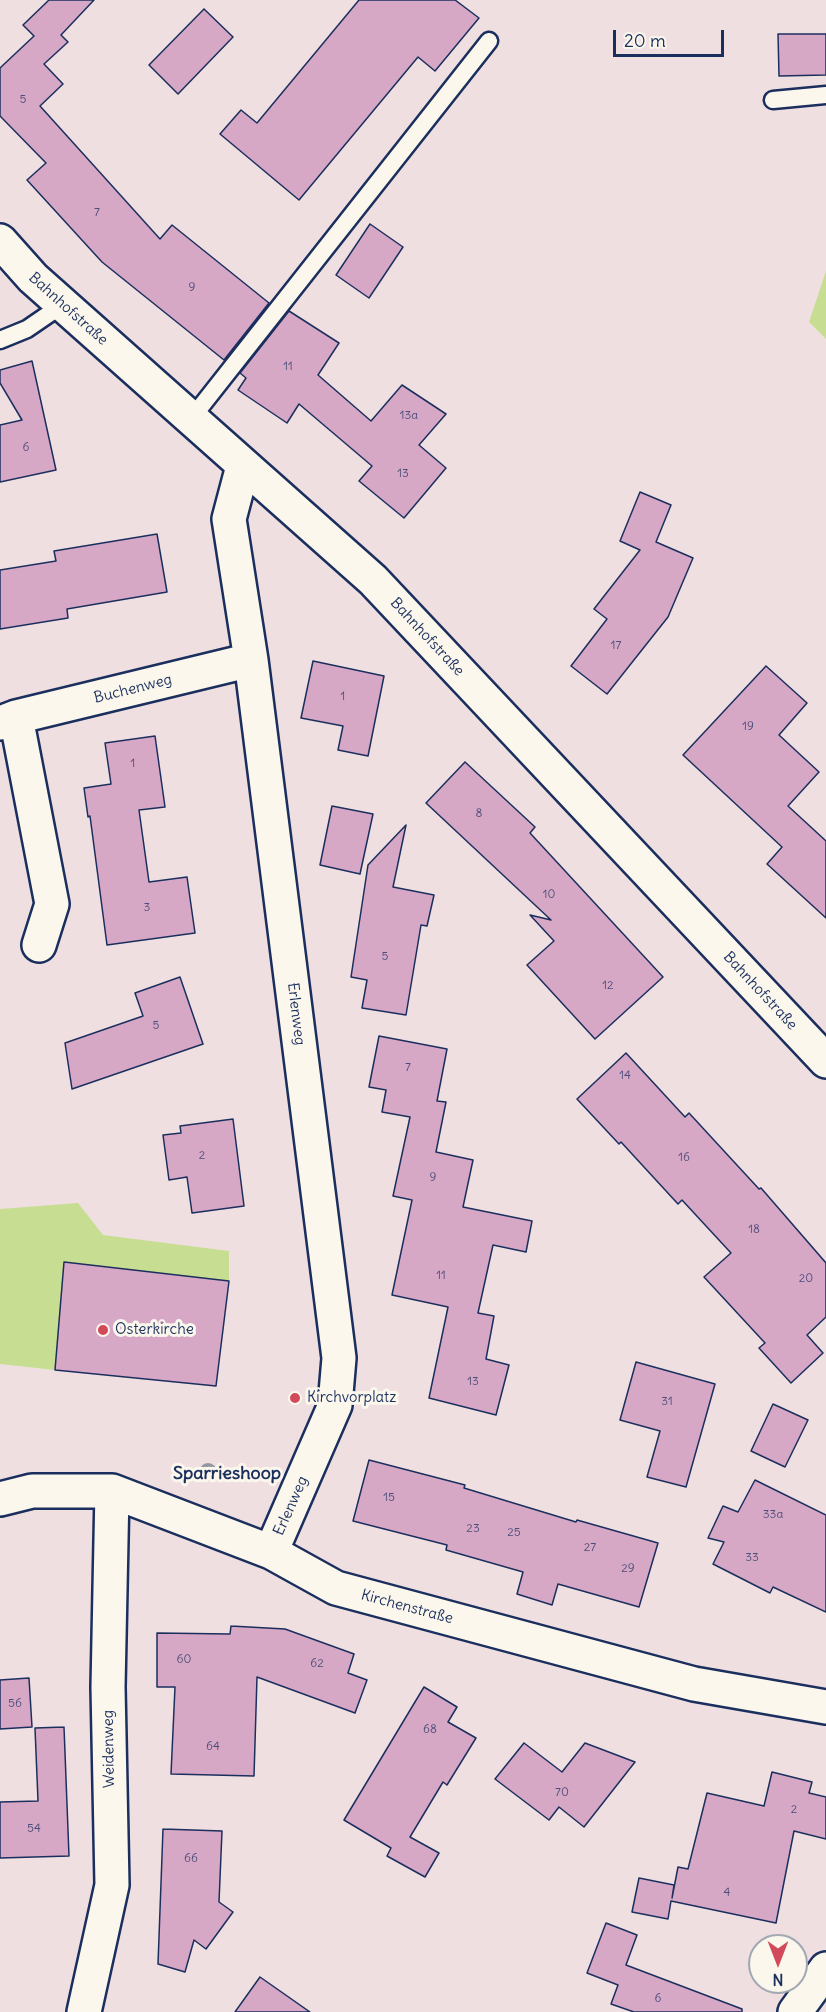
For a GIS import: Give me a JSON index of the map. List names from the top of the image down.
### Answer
{
  "streets": {
    "street": [
      "Bahnhofstraße",
      "Buchenweg",
      "Erlenweg",
      "Kirchenstraße",
      "Weidenweg"
    ]
  },
  "crossings": [
    ["Bahnhofstraße", "Erlenweg"],
    ["Buchenweg", "Erlenweg"],
    ["Erlenweg", "Kirchenstraße"],
    ["Kirchenstraße", "Weidenweg"]
  ],
  "districts": ["Sparrieshoop"],
  "places": ["Osterkirche", "Kirchvorplatz"],
  "house_numbers": [
    "5",
    "7",
    "9",
    "11",
    "13a",
    "6",
    "13",
    "17",
    "1",
    "19",
    "1",
    "8",
    "10",
    "3",
    "5",
    "12",
    "5",
    "7",
    "14",
    "2",
    "16",
    "9",
    "18",
    "11",
    "20",
    "13",
    "31",
    "15",
    "33a",
    "23",
    "25",
    "27",
    "33",
    "29",
    "60",
    "62",
    "56",
    "68",
    "64",
    "70",
    "2",
    "54",
    "66",
    "4",
    "6"
  ],
  "scale_bar": "20 m",
  "north": "bottom"
}
